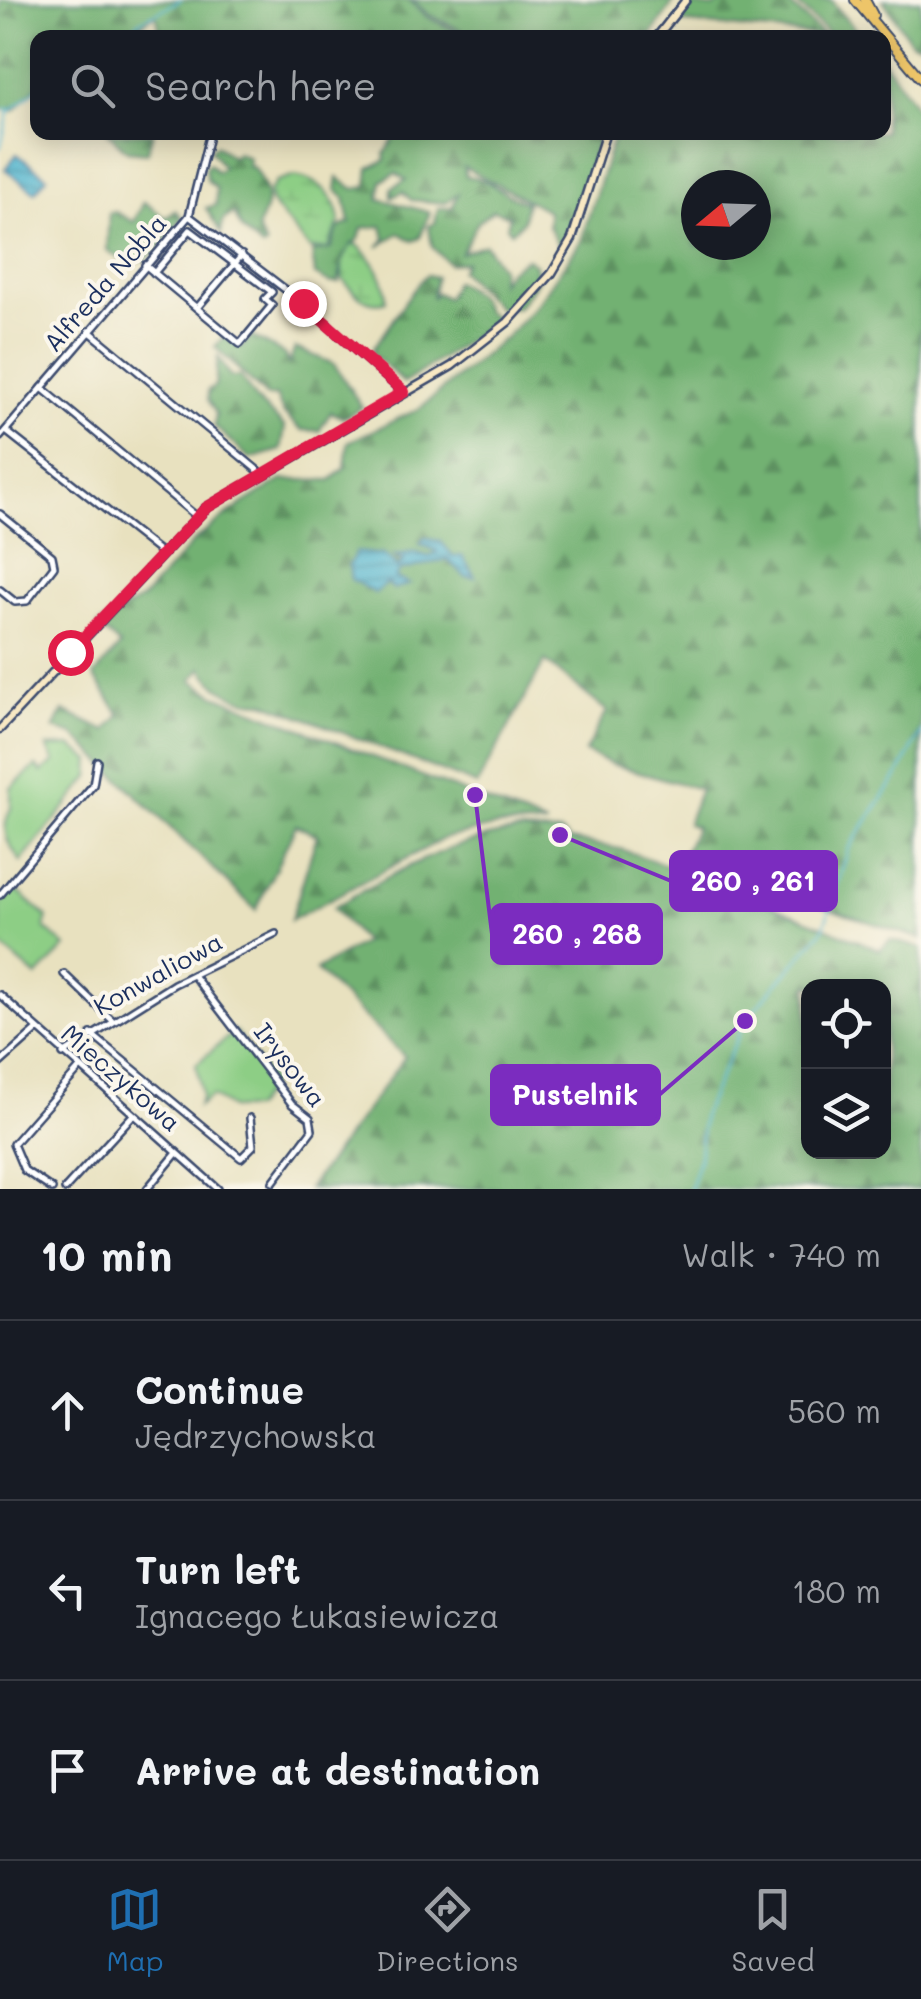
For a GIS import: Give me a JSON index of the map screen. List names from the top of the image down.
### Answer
{
  "streets": {
    "street": [
      "Alfreda Nobla",
      "Konwaliowa",
      "Irysowa",
      "Mieczykowa"
    ]
  },
  "crossings": [
    ["Konwaliowa", "Irysowa"],
    ["Konwaliowa", "Mieczykowa"]
  ],
  "places": ["260 , 268", "260 , 261", "Pustelnik"],
  "north": "left",
  "page": {
    "search": "Search here",
    "heading": ["10 min", "Walk · 740 m"],
    "list": [
      ["Continue", "Jędrzychowska", "560 m"],
      ["Turn left", "Ignacego Łukasiewicza", "180 m"],
      "Arrive at destination"
    ],
    "nav": ["Map", "Directions", "Saved"]
  }
}
